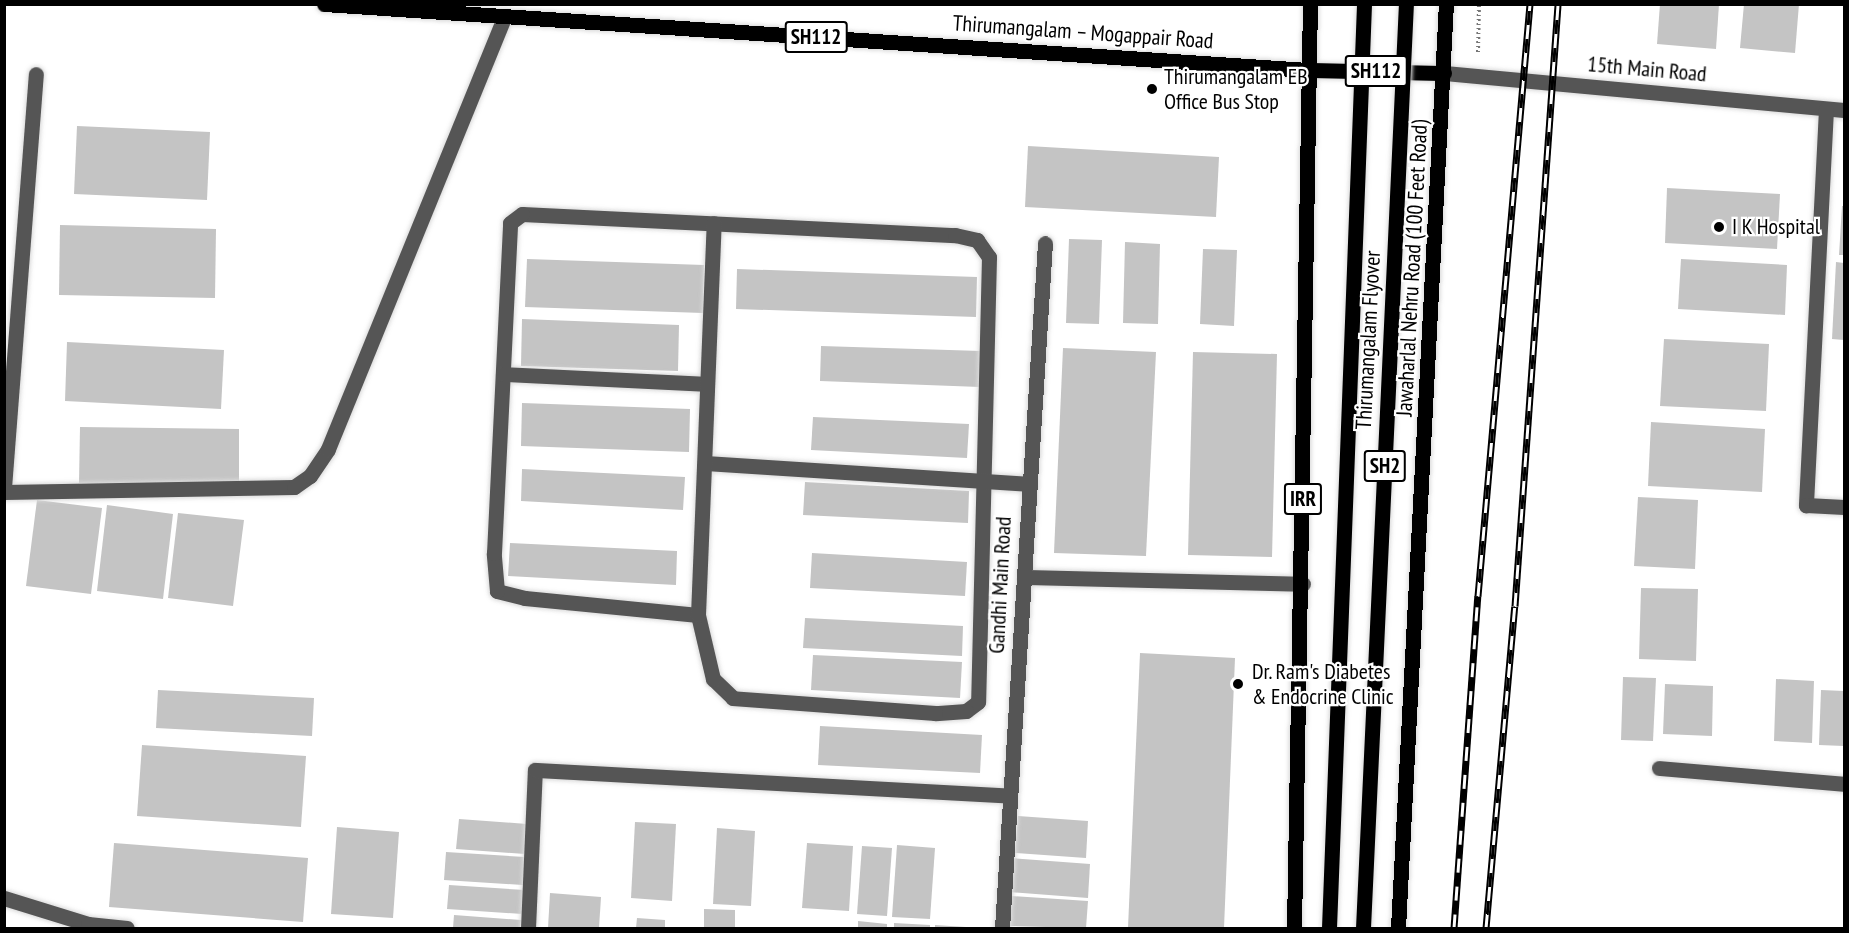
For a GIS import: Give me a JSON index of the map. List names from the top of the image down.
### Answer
{
  "streets": {
    "main road": [
      "Thirumangalam – Mogappair Road",
      "SH112",
      "Jawaharlal Nehru Road (100 Feet Road)",
      "Thirumangalam Flyover",
      "SH2",
      "IRR"
    ],
    "street": ["15th Main Road", "Gandhi Main Road"]
  },
  "crossings": [
    ["Thirumangalam – Mogappair Road", "15th Main Road"],
    ["Thirumangalam – Mogappair Road", "Jawaharlal Nehru Road (100 Feet Road)"],
    ["Thirumangalam – Mogappair Road", "IRR"],
    ["15th Main Road", "Jawaharlal Nehru Road (100 Feet Road)"]
  ],
  "places": ["Thirumangalam EB Office Bus Stop", "I K Hospital", "Dr. Ram's Diabetes & Endocrine Clinic"]
}
